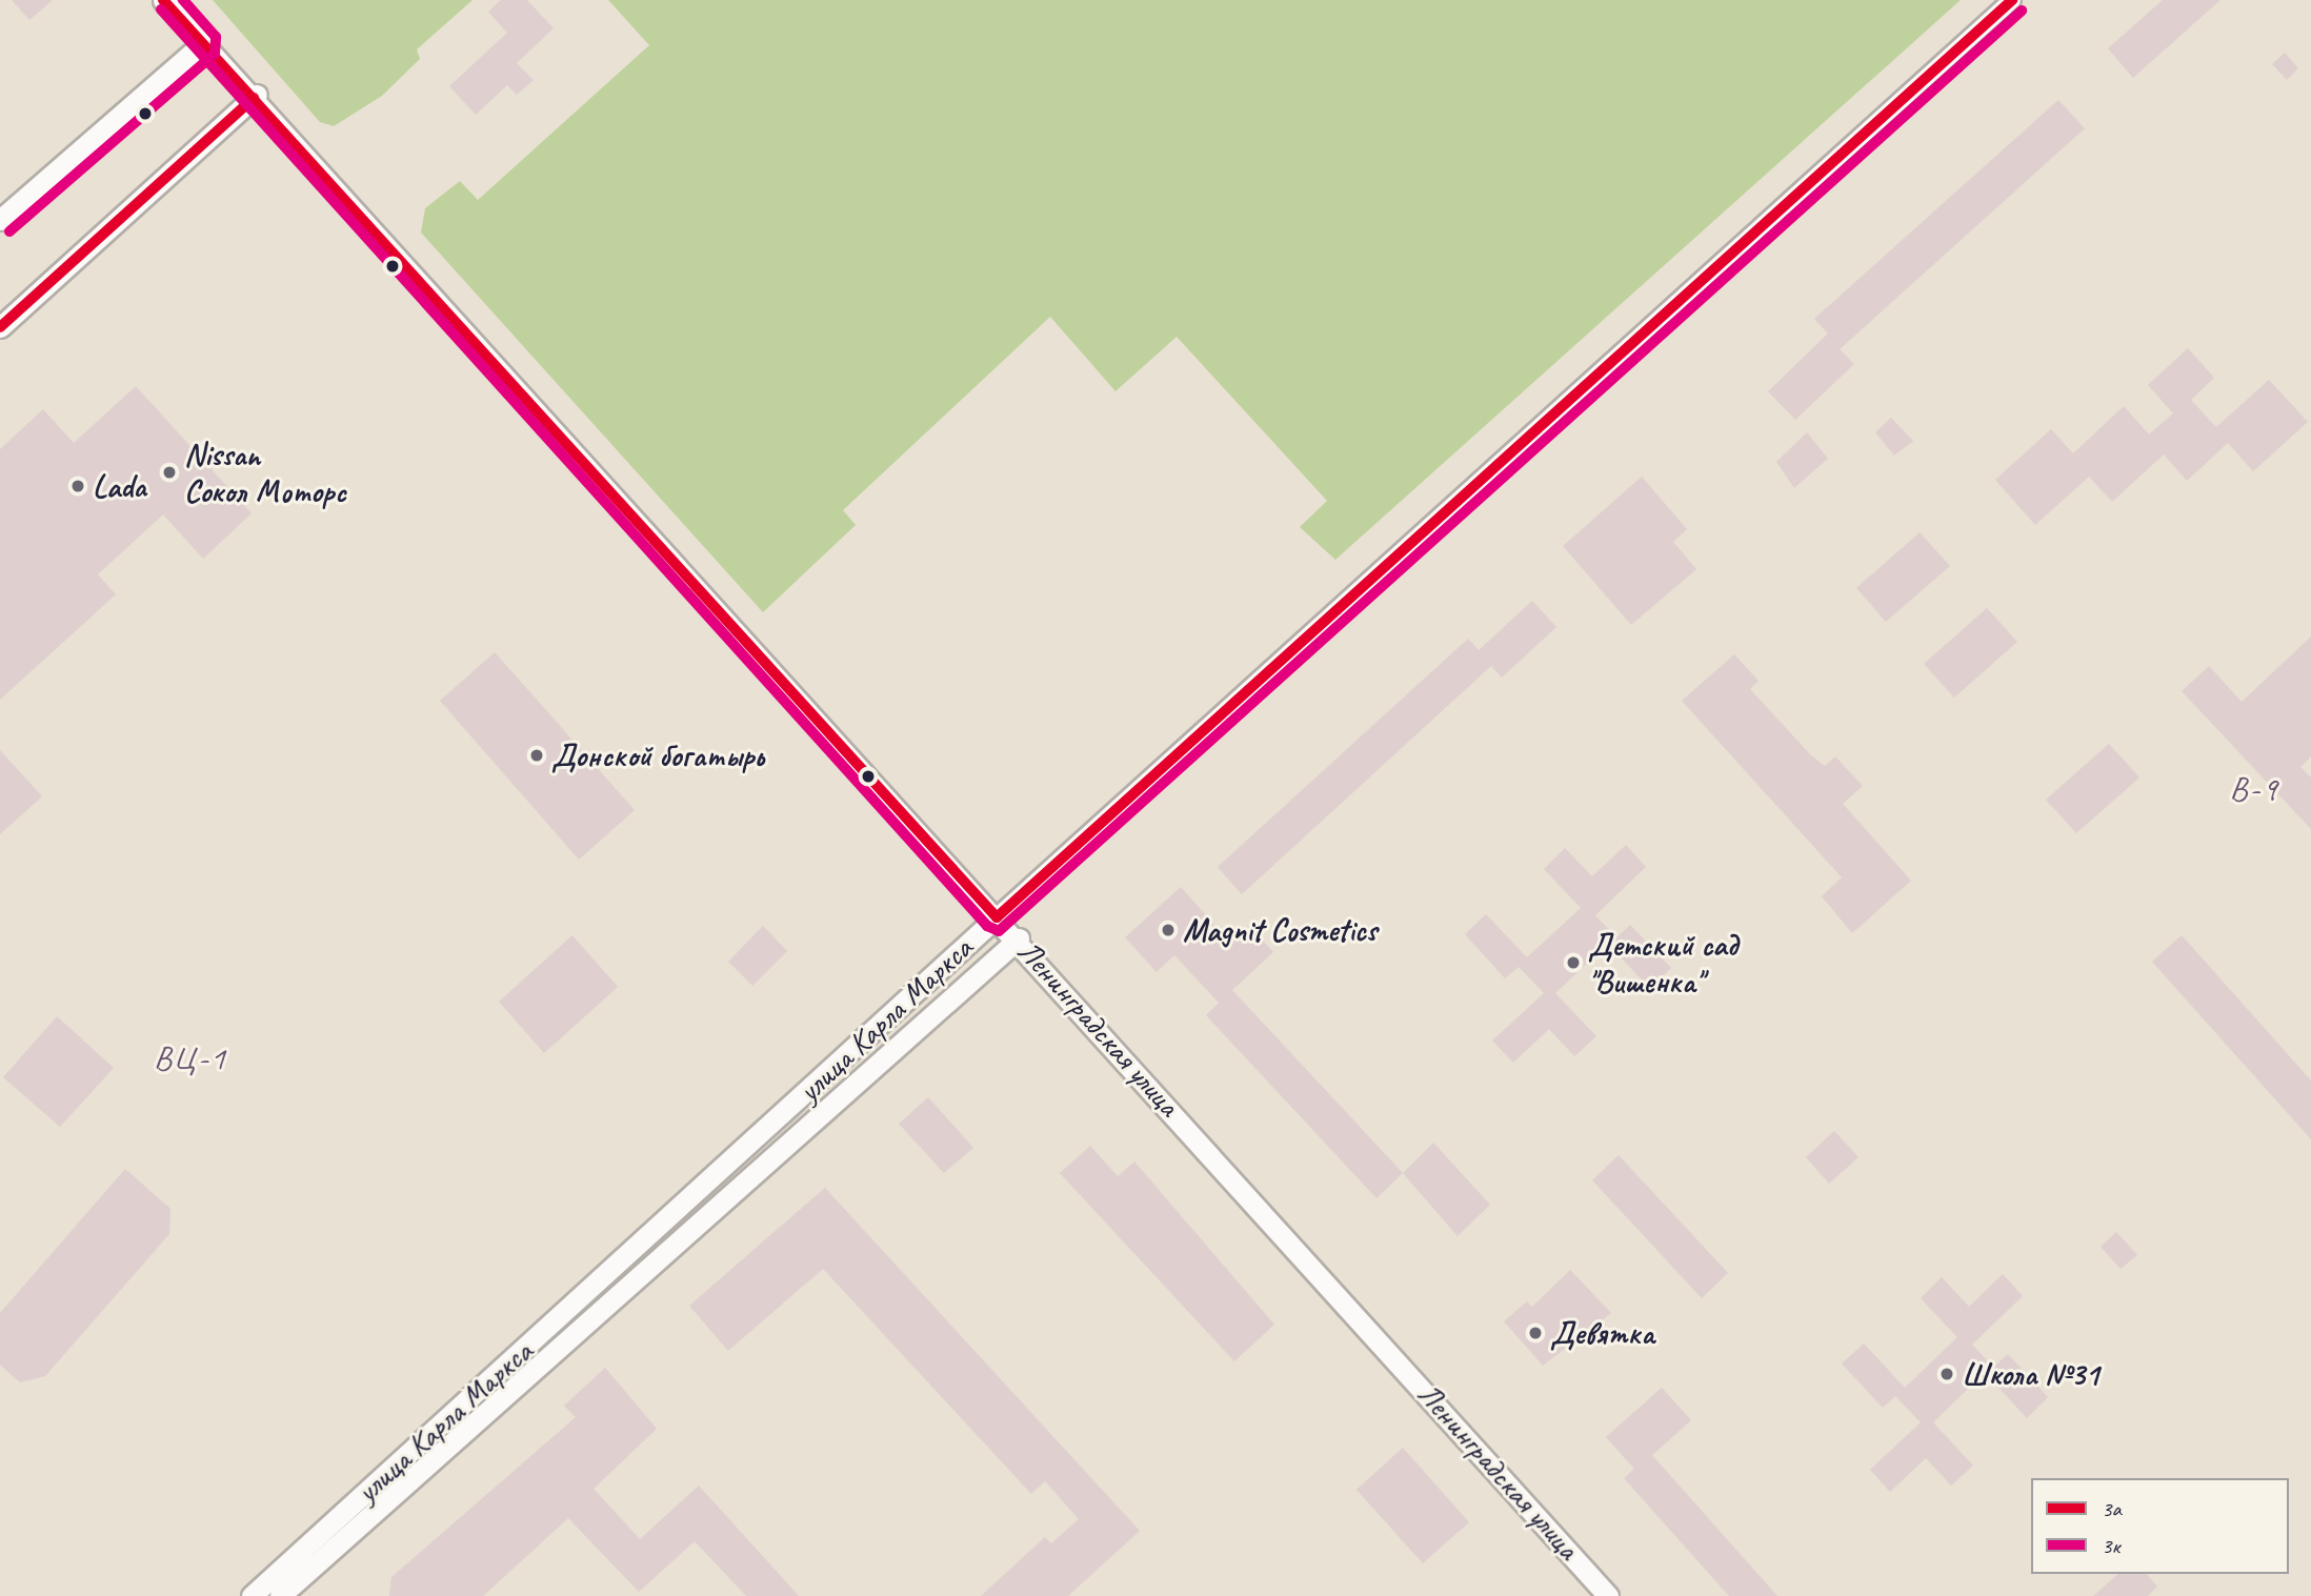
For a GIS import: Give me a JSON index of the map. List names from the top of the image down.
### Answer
{
  "streets": {
    "street": ["улица Карла Маркса", "Ленинградская улица"]
  },
  "crossings": [
    ["улица Карла Маркса", "Ленинградская улица"]
  ],
  "districts": ["В-9", "ВЦ-1"],
  "places": [
    "Nissan Сокол Моторс",
    "Lada",
    "Донской богатырь",
    "Magnit Cosmetics",
    "Детский сад \"Вишенка\"",
    "Девятка",
    "Школа №31"
  ],
  "lines": ["transit line 3а", "transit line 3к"],
  "legend": ["3а", "3к"]
}
